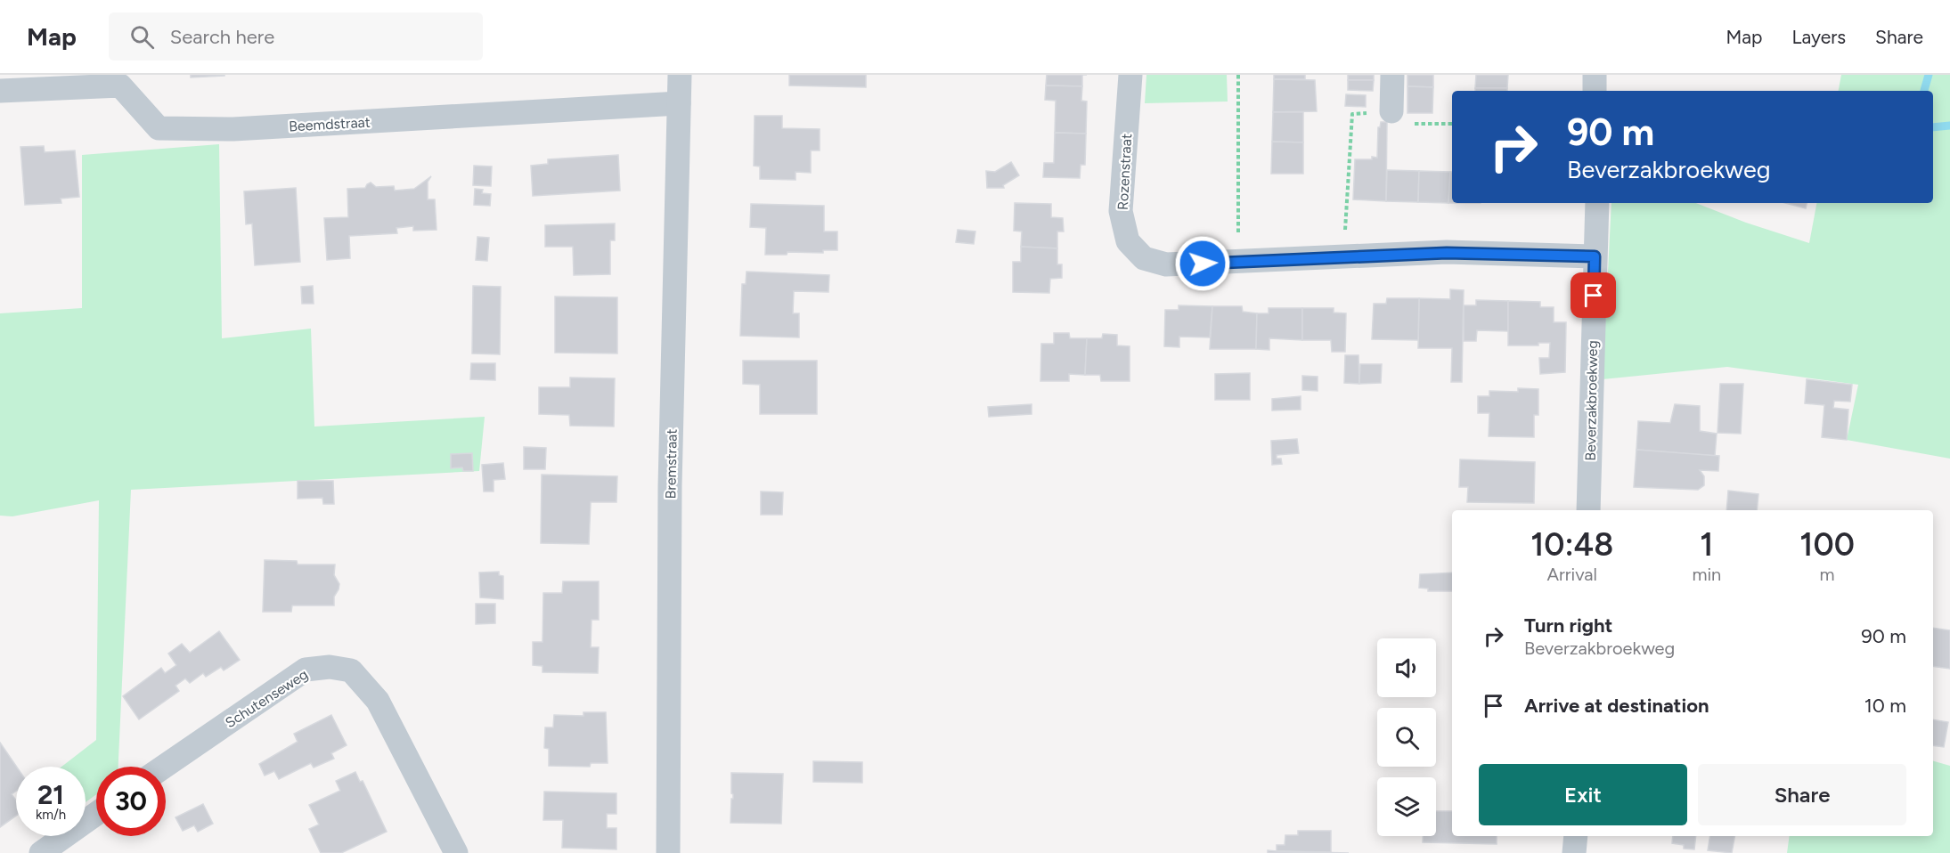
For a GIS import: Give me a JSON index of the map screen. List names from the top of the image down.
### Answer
{
  "streets": {
    "street": [
      "Beemdstraat",
      "Rozenstraat",
      "Beverzakbroekweg",
      "Bremstraat",
      "Schutenseweg"
    ]
  },
  "crossings": [
    ["Beemdstraat", "Bremstraat"],
    ["Rozenstraat", "Beverzakbroekweg"]
  ],
  "page": {
    "header": "Map",
    "search": "Search here",
    "nav": ["Map", "Layers", "Share"],
    "turn": ["90 m", "Beverzakbroekweg"],
    "eta": [
      "10:48",
      "Arrival",
      "1",
      "min",
      "100",
      "m"
    ],
    "list": [
      {
        "name": "Turn right",
        "note": "Beverzakbroekweg",
        "value": "90 m"
      },
      {
        "name": "Arrive at destination",
        "value": "10 m"
      }
    ],
    "buttons": ["Exit", "Share"],
    "speed": "21 km/h",
    "limit": "30"
  }
}
